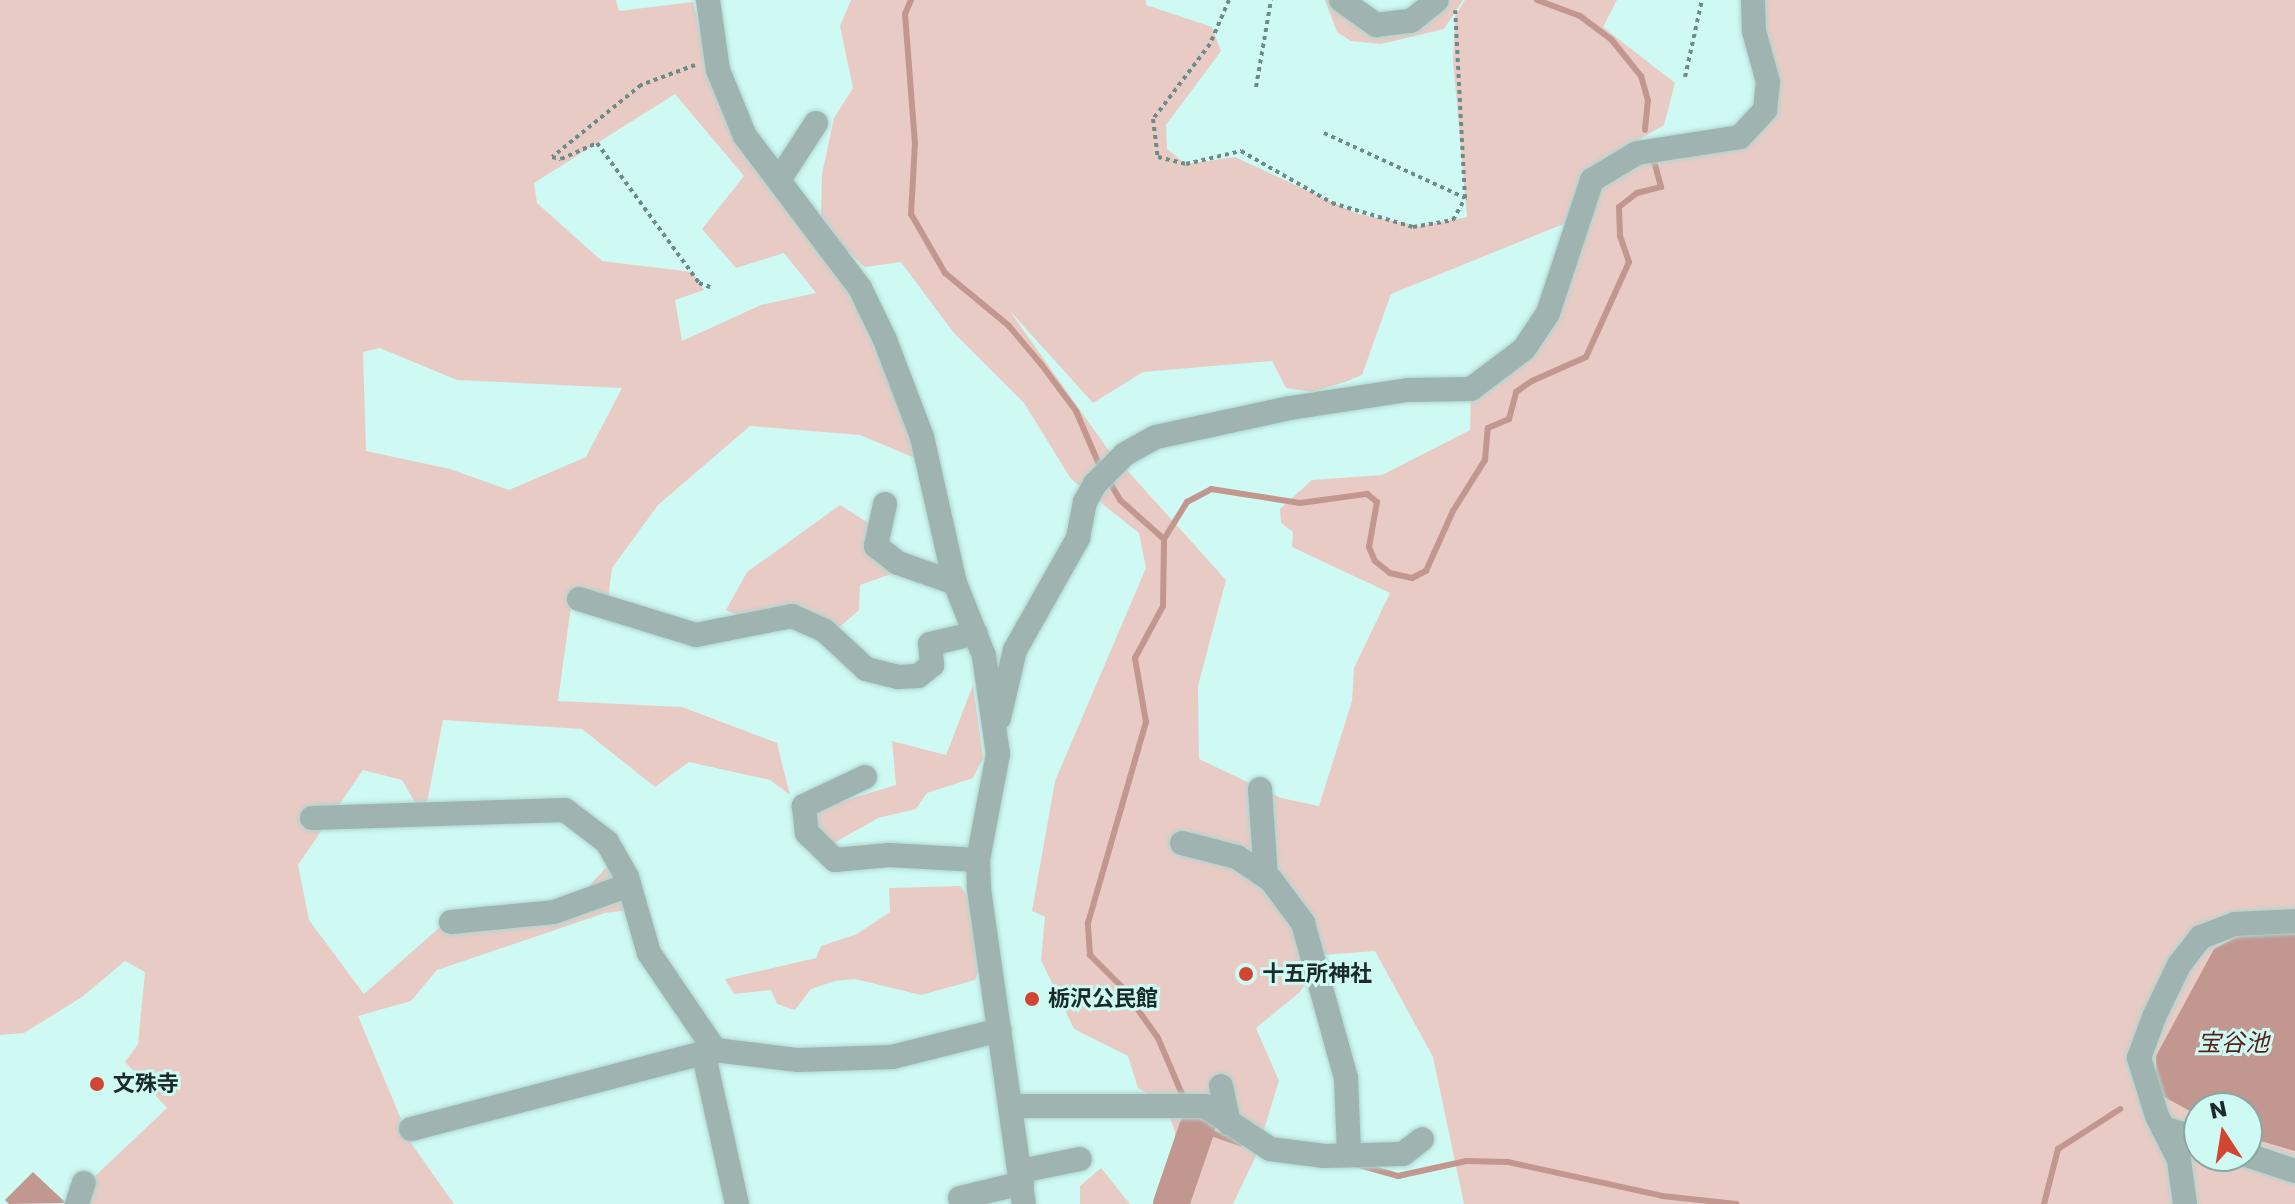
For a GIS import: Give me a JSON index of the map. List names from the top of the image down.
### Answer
{
  "water": ["宝谷池"],
  "places": ["十五所神社", "栃沢公民館", "文殊寺"],
  "north": "top"
}
